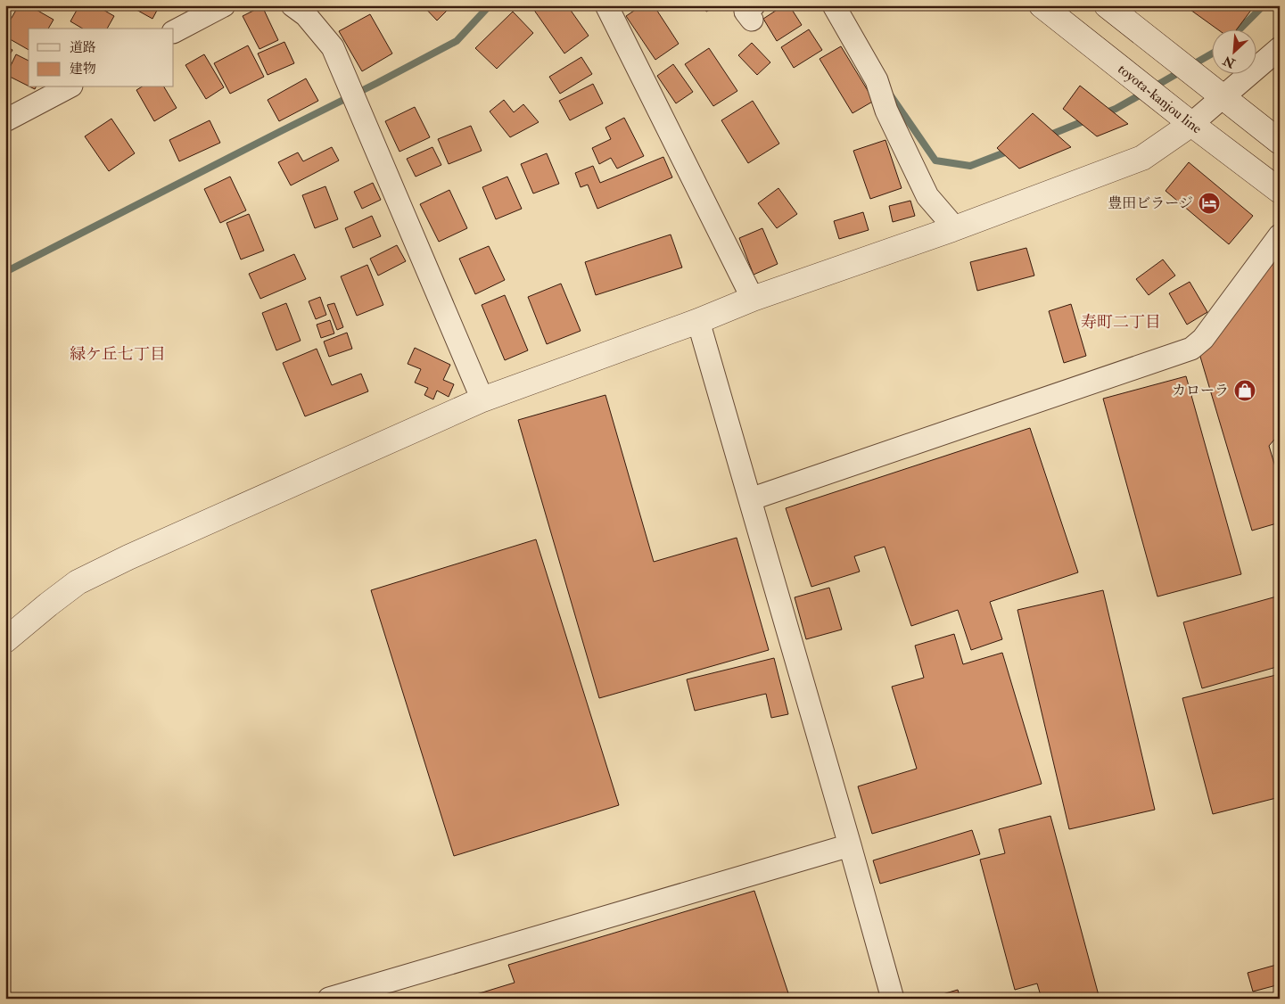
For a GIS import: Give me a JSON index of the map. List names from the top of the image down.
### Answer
{
  "streets": {
    "street": ["toyota-kanjou line"]
  },
  "districts": ["寿町二丁目", "緑ケ丘七丁目"],
  "places": {
    "hotel": ["豊田ビラージ"],
    "shop": ["カローラ"]
  },
  "legend": ["道路", "建物"],
  "north": "bottom left"
}
